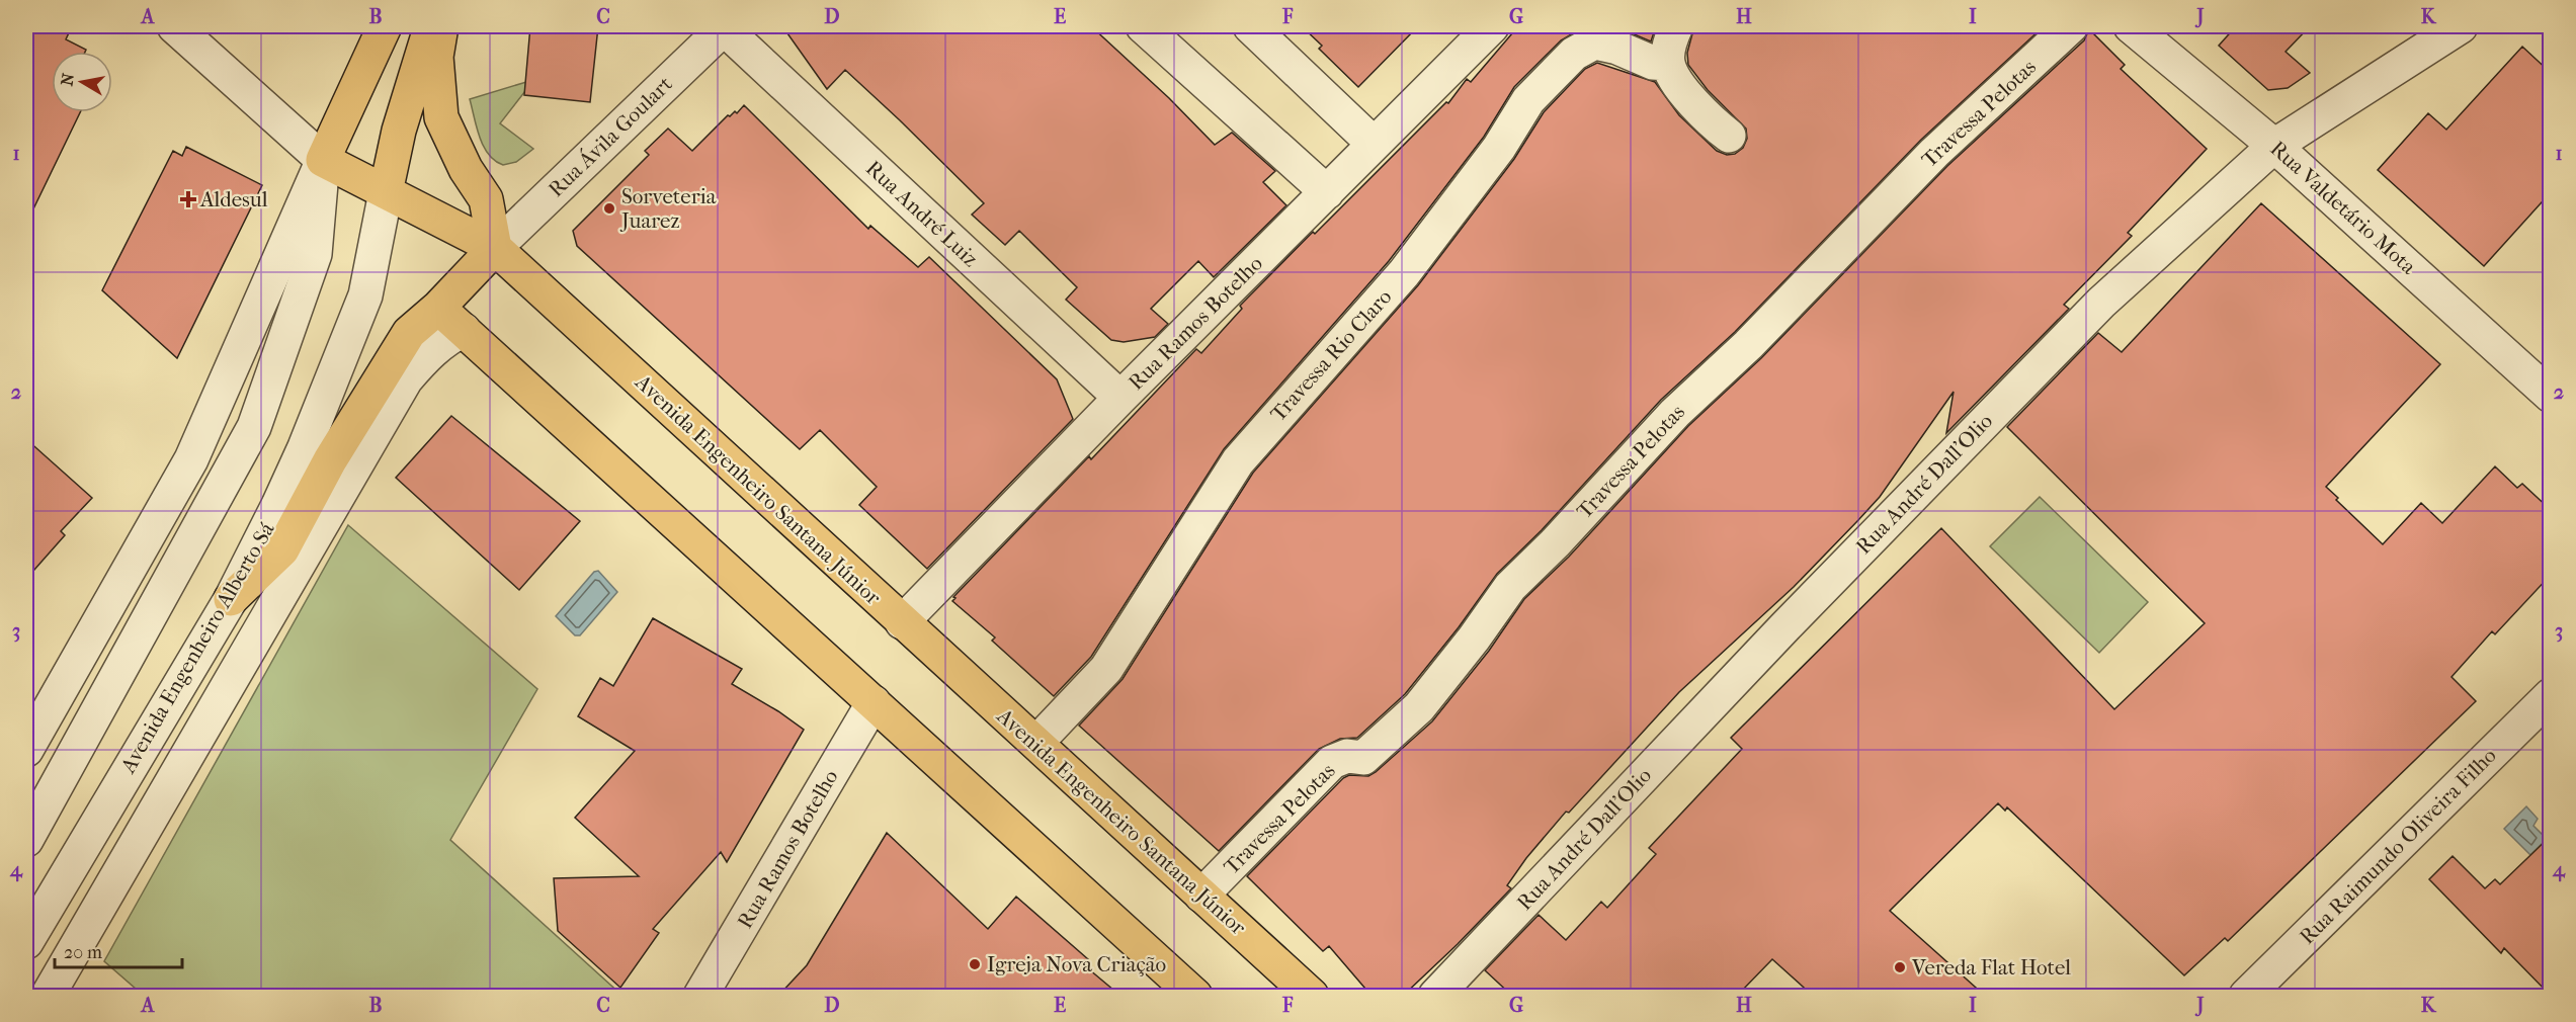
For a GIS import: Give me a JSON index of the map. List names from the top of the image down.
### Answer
{
  "streets": {
    "main road": ["Avenida Engenheiro Santana Júnior", "Avenida Engenheiro Alberto Sá"],
    "street": [
      "Travessa Pelotas",
      "Rua Ávila Goulart",
      "Rua Valdetário Mota",
      "Rua André Luiz",
      "Rua Ramos Botelho",
      "Travessa Rio Claro",
      "Rua André Dall'Olio",
      "Rua Raimundo Oliveira Filho"
    ]
  },
  "crossings": [
    ["Travessa Pelotas", "Avenida Engenheiro Santana Júnior"],
    ["Rua Ávila Goulart", "Rua André Luiz"],
    ["Rua Ávila Goulart", "Avenida Engenheiro Santana Júnior"],
    ["Rua Valdetário Mota", "Rua André Dall'Olio"],
    ["Rua André Luiz", "Rua Ramos Botelho"],
    ["Rua Ramos Botelho", "Avenida Engenheiro Santana Júnior"],
    ["Travessa Rio Claro", "Avenida Engenheiro Santana Júnior"],
    ["Avenida Engenheiro Santana Júnior", "Avenida Engenheiro Alberto Sá"]
  ],
  "places": {
    "health": ["Aldesul"],
    "other": ["Sorveteria Juarez", "Igreja Nova Criação", "Vereda Flat Hotel"]
  },
  "scale_bar": "20 m",
  "north": "left",
  "grid": {
    "columns": [
      "A",
      "B",
      "C",
      "D",
      "E",
      "F",
      "G",
      "H",
      "I",
      "J",
      "K"
    ],
    "rows": [
      "1",
      "2",
      "3",
      "4"
    ]
  }
}
